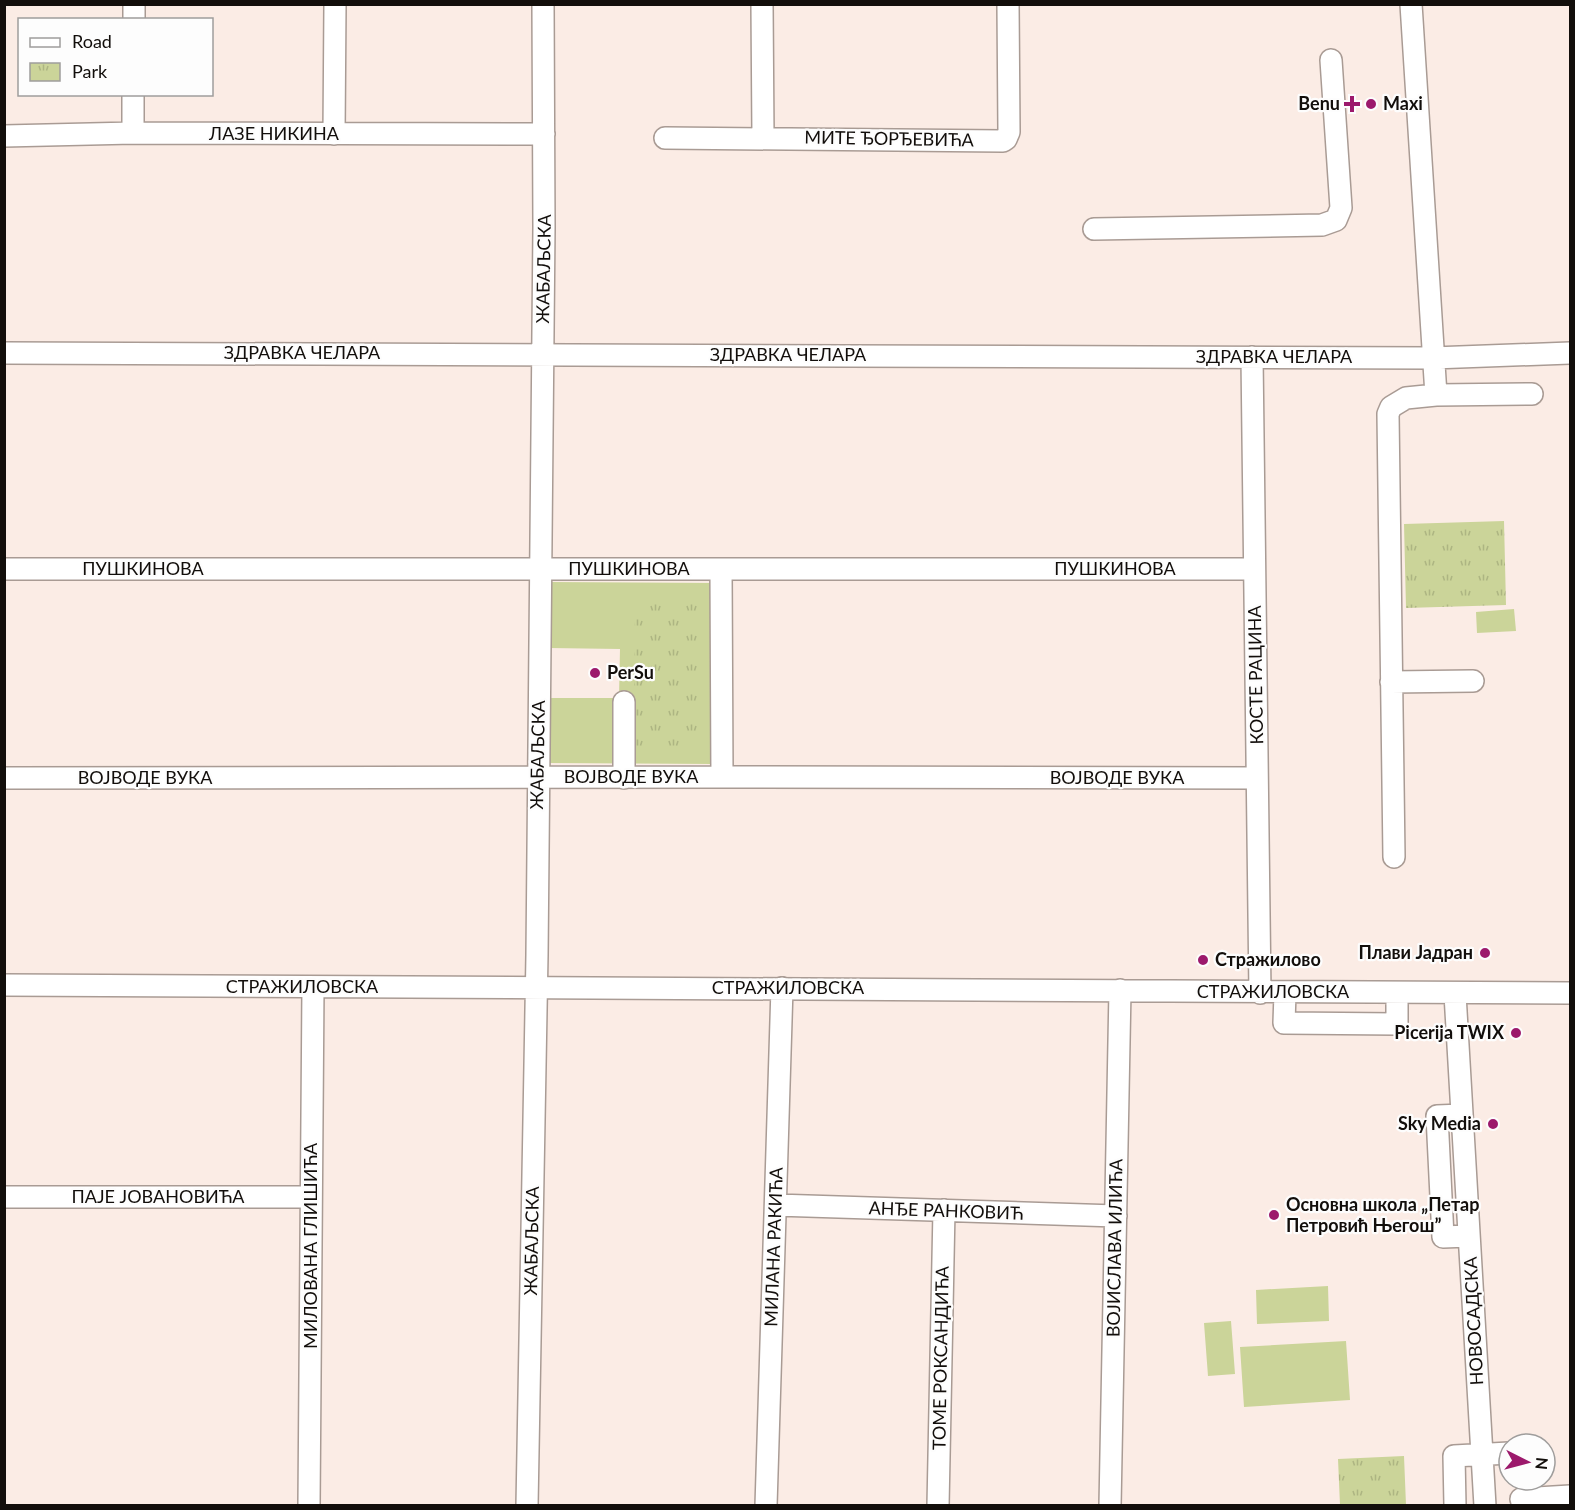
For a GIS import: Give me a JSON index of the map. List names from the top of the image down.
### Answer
{
  "streets": {
    "street": [
      "ЛАЗЕ НИКИНА",
      "МИТЕ ЂОРЂЕВИЋА",
      "ЖАБАЉСКА",
      "ЗДРАВКА ЧЕЛАРА",
      "ПУШКИНОВА",
      "КОСТЕ РАЦИНА",
      "ВОЈВОДЕ ВУКА",
      "СТРАЖИЛОВСКА",
      "ПАЈЕ ЈОВАНОВИЋА",
      "АНЂЕ РАНКОВИЋ",
      "МИЛОВАНА ГЛИШИЋА",
      "МИЛАНА РАКИЋА",
      "ВОЈИСЛАВА ИЛИЋА",
      "НОВОСАДСКА",
      "ТОМЕ РОКСАНДИЋА"
    ]
  },
  "crossings": [
    ["ЛАЗЕ НИКИНА", "ЖАБАЉСКА"],
    ["ЖАБАЉСКА", "ЗДРАВКА ЧЕЛАРА"],
    ["ЖАБАЉСКА", "ПУШКИНОВА"],
    ["ЖАБАЉСКА", "ВОЈВОДЕ ВУКА"],
    ["ЖАБАЉСКА", "СТРАЖИЛОВСКА"],
    ["ЗДРАВКА ЧЕЛАРА", "КОСТЕ РАЦИНА"],
    ["ПУШКИНОВА", "КОСТЕ РАЦИНА"],
    ["КОСТЕ РАЦИНА", "ВОЈВОДЕ ВУКА"],
    ["КОСТЕ РАЦИНА", "СТРАЖИЛОВСКА"],
    ["СТРАЖИЛОВСКА", "МИЛОВАНА ГЛИШИЋА"],
    ["СТРАЖИЛОВСКА", "МИЛАНА РАКИЋА"],
    ["СТРАЖИЛОВСКА", "ВОЈИСЛАВА ИЛИЋА"],
    ["СТРАЖИЛОВСКА", "НОВОСАДСКА"],
    ["ПАЈЕ ЈОВАНОВИЋА", "МИЛОВАНА ГЛИШИЋА"],
    ["АНЂЕ РАНКОВИЋ", "МИЛАНА РАКИЋА"],
    ["АНЂЕ РАНКОВИЋ", "ВОЈИСЛАВА ИЛИЋА"],
    ["АНЂЕ РАНКОВИЋ", "ТОМЕ РОКСАНДИЋА"]
  ],
  "places": {
    "health": ["Benu"],
    "other": [
      "Maxi",
      "PerSu",
      "Плави Јадран",
      "Стражилово",
      "Picerija TWIX",
      "Sky Media",
      "Основна школа „Петар Петровић Његош”"
    ]
  },
  "legend": ["Road", "Park"],
  "north": "right"
}
